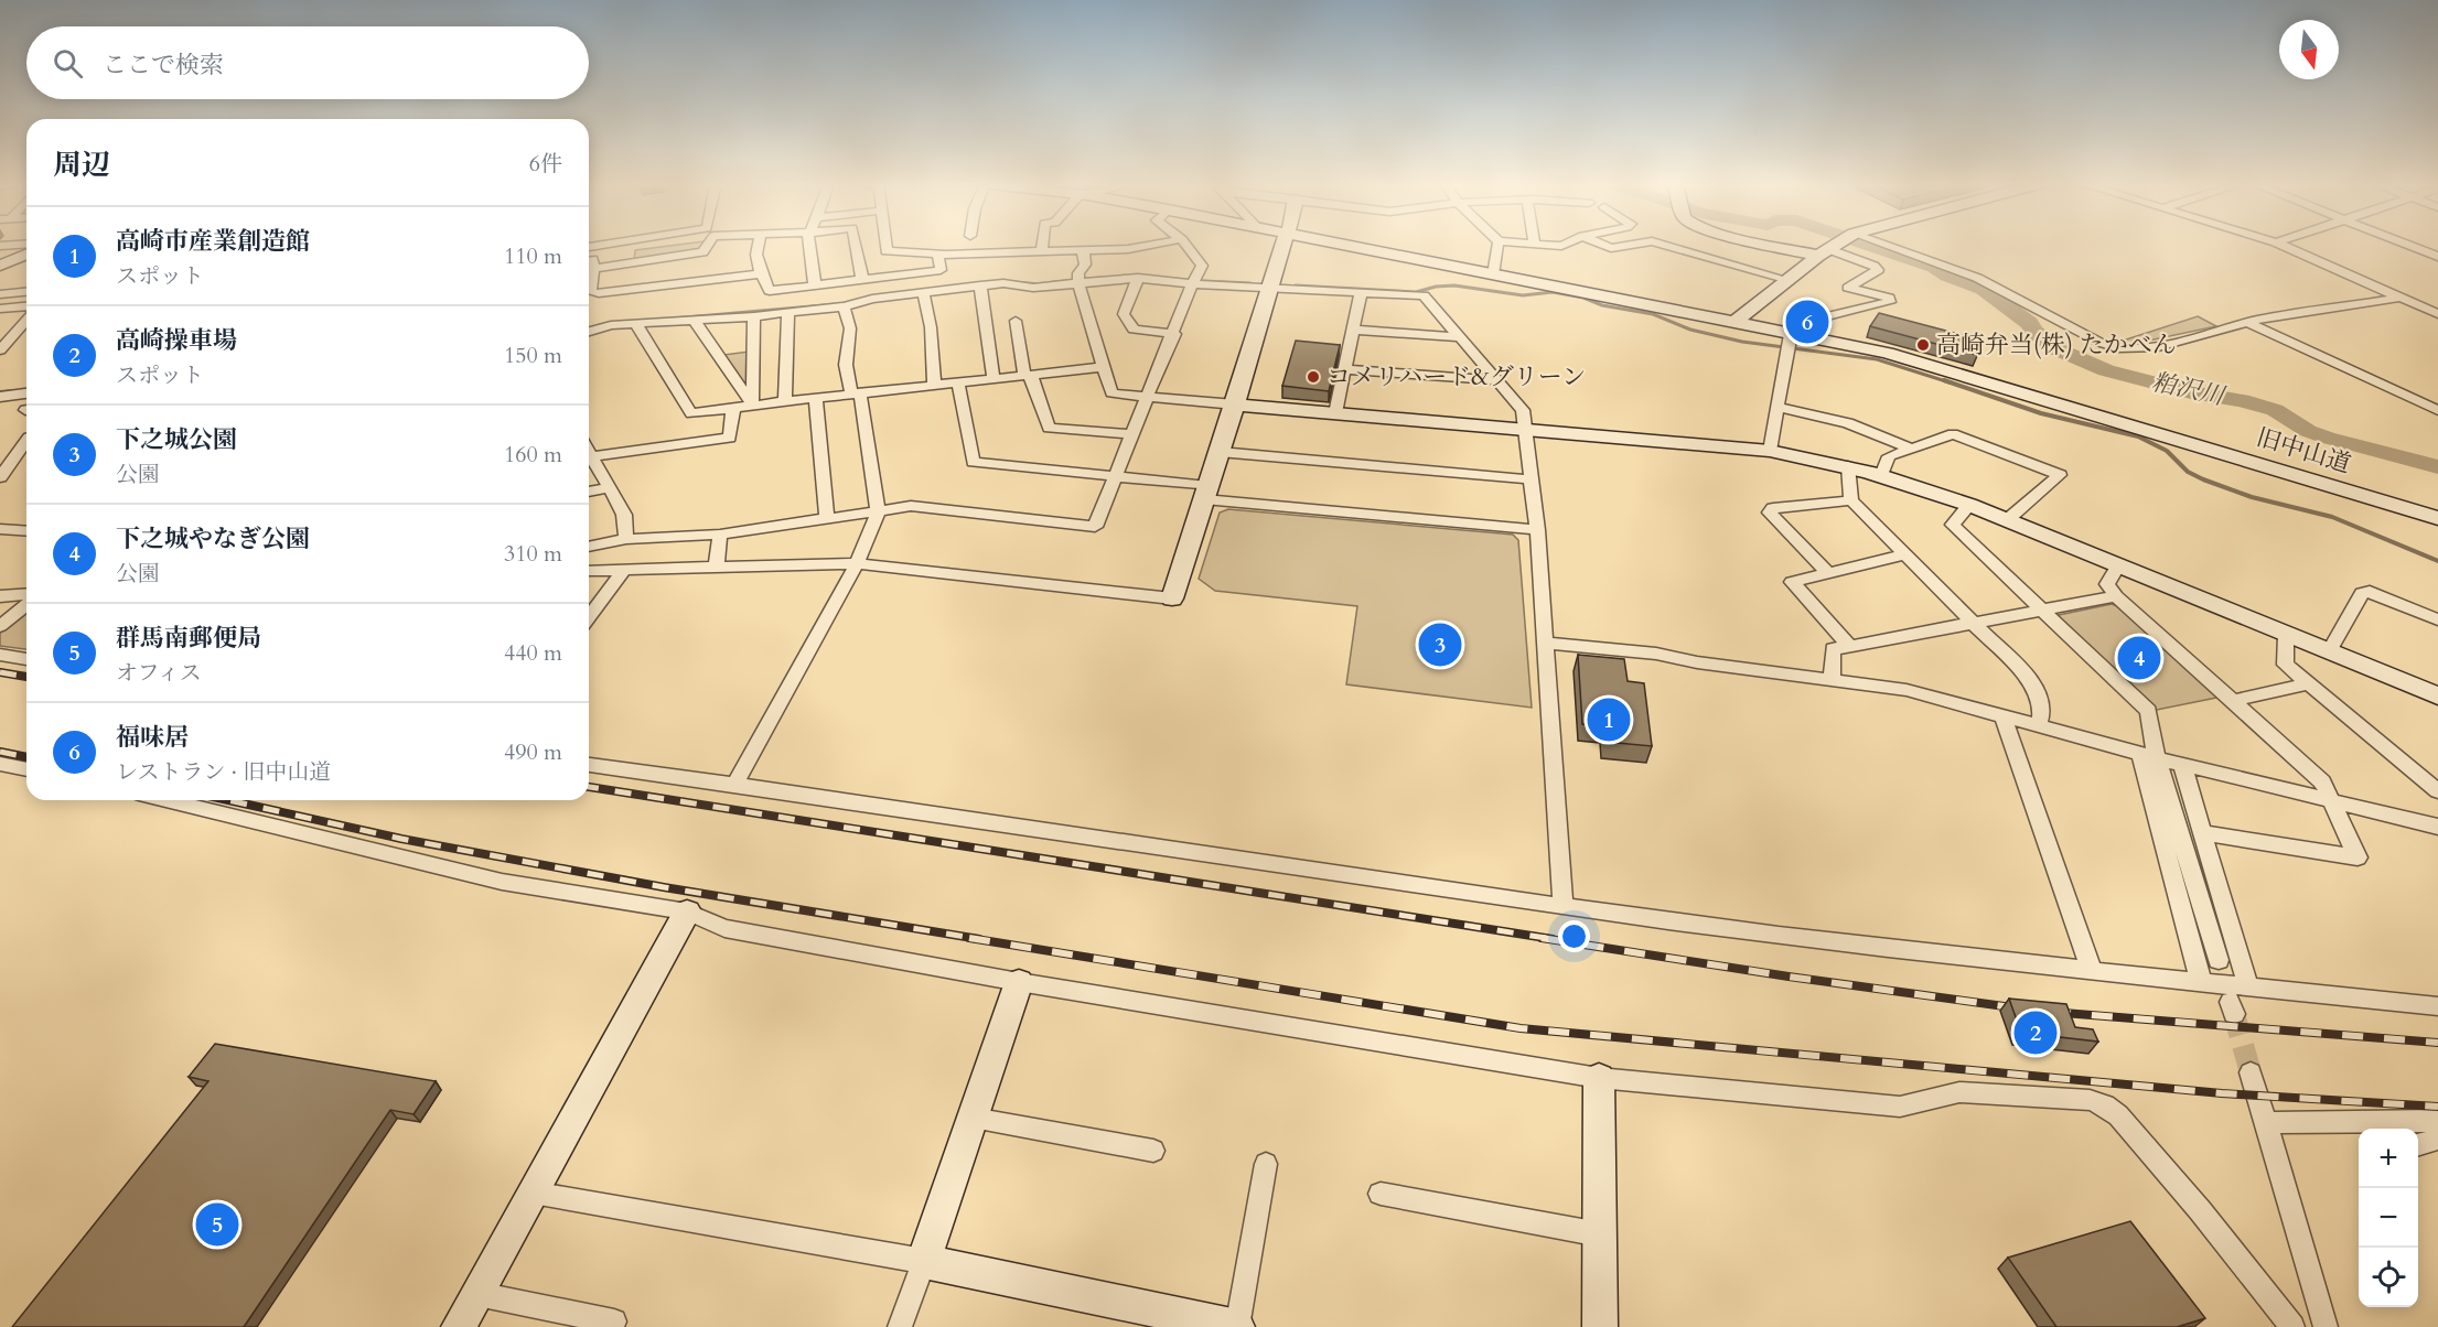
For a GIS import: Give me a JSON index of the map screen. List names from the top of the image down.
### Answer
{
  "streets": {
    "street": ["旧中山道"]
  },
  "water": ["粕沢川"],
  "places": ["高崎弁当(株) たかべん", "コメリハード&グリーン"],
  "north": "bottom",
  "page": {
    "search": "ここで検索",
    "heading": ["周辺", "6件"],
    "list": [
      {
        "mark": "1",
        "name": "高崎市産業創造館",
        "note": "スポット",
        "value": "110 m"
      },
      {
        "mark": "2",
        "name": "高崎操車場",
        "note": "スポット",
        "value": "150 m"
      },
      {
        "mark": "3",
        "name": "下之城公園",
        "note": "公園",
        "value": "160 m"
      },
      {
        "mark": "4",
        "name": "下之城やなぎ公園",
        "note": "公園",
        "value": "310 m"
      },
      {
        "mark": "5",
        "name": "群馬南郵便局",
        "note": "オフィス",
        "value": "440 m"
      },
      {
        "mark": "6",
        "name": "福味居",
        "note": "レストラン · 旧中山道",
        "value": "490 m"
      }
    ],
    "pins": [
      "6",
      "3",
      "4",
      "1",
      "2",
      "5"
    ],
    "map_buttons": ["+", "−"]
  }
}
